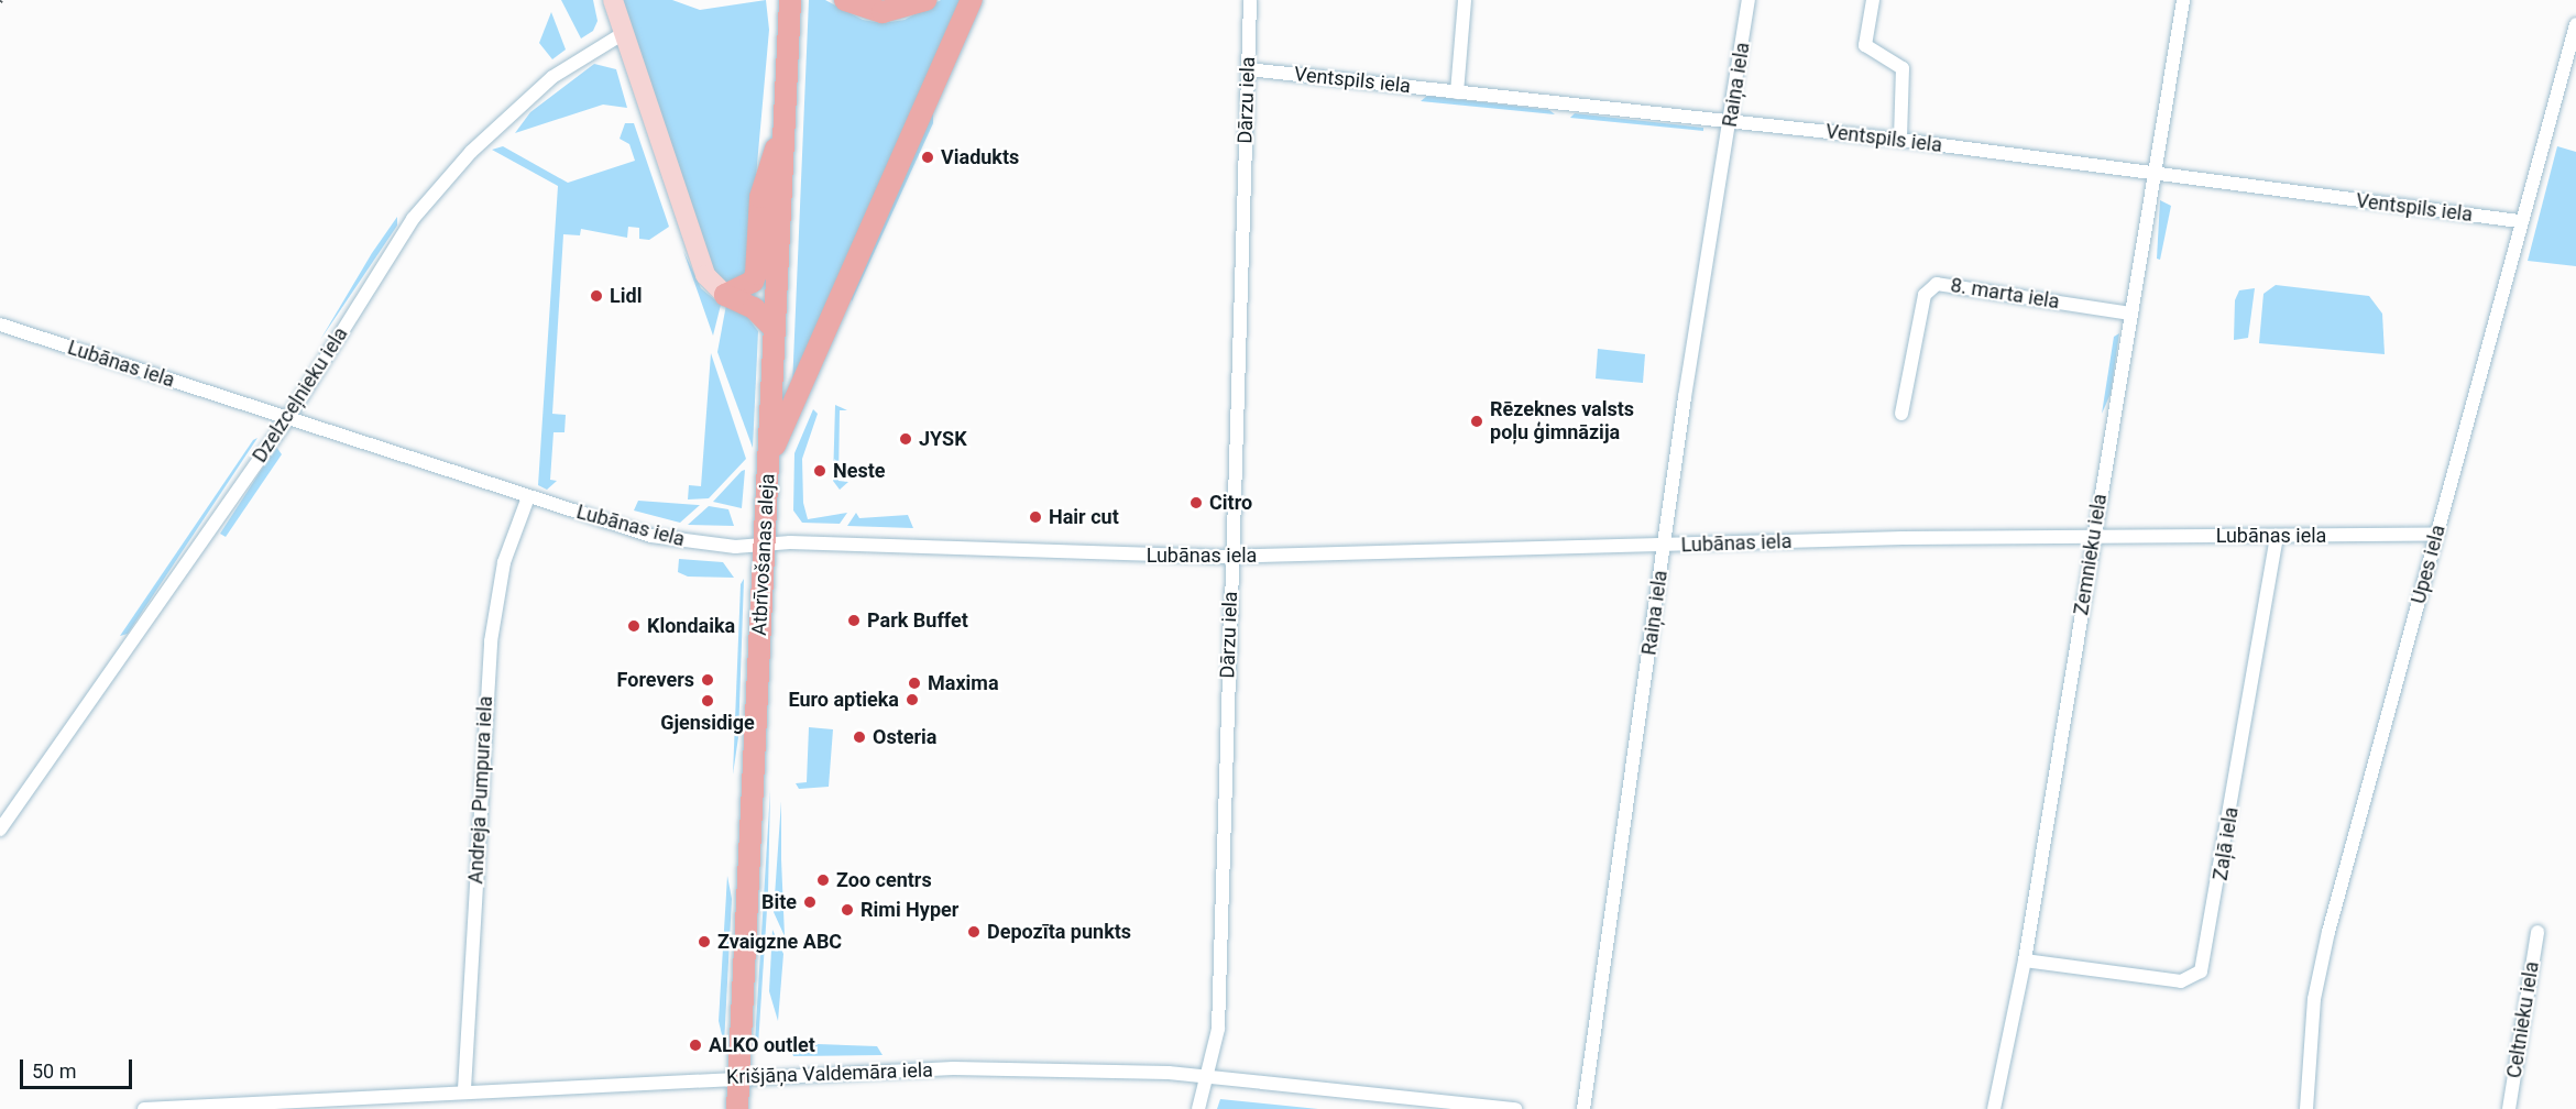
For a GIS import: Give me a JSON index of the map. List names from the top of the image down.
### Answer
{
  "streets": {
    "main road": ["Atbrīvošanas aleja"],
    "street": [
      "Ventspils iela",
      "Raiņa iela",
      "Dārzu iela",
      "8. marta iela",
      "Lubānas iela",
      "Dzelzceļnieku iela",
      "Zemnieku iela",
      "Upes iela",
      "Andreja Pumpura iela",
      "Zaļā iela",
      "Celtnieku iela",
      "Krišjāņa Valdemāra iela"
    ]
  },
  "crossings": [
    ["Ventspils iela", "Raiņa iela"],
    ["Ventspils iela", "Dārzu iela"],
    ["Ventspils iela", "Zemnieku iela"],
    ["Ventspils iela", "Upes iela"],
    ["Raiņa iela", "Lubānas iela"],
    ["Dārzu iela", "Lubānas iela"],
    ["Dārzu iela", "Krišjāņa Valdemāra iela"],
    ["8. marta iela", "Zemnieku iela"],
    ["Lubānas iela", "Dzelzceļnieku iela"],
    ["Lubānas iela", "Atbrīvošanas aleja"],
    ["Lubānas iela", "Zemnieku iela"],
    ["Lubānas iela", "Upes iela"],
    ["Lubānas iela", "Andreja Pumpura iela"],
    ["Lubānas iela", "Zaļā iela"],
    ["Atbrīvošanas aleja", "Krišjāņa Valdemāra iela"],
    ["Zemnieku iela", "Zaļā iela"],
    ["Andreja Pumpura iela", "Krišjāņa Valdemāra iela"]
  ],
  "places": [
    "Viadukts",
    "Lidl",
    "Rēzeknes valsts poļu ģimnāzija",
    "JYSK",
    "Neste",
    "Citro",
    "Hair cut",
    "Park Buffet",
    "Klondaika",
    "Forevers",
    "Maxima",
    "Euro aptieka",
    "Gjensidige",
    "Osteria",
    "Zoo centrs",
    "Bite",
    "Rimi Hyper",
    "Depozīta punkts",
    "Zvaigzne ABC",
    "ALKO outlet"
  ],
  "scale_bar": "50 m"
}
